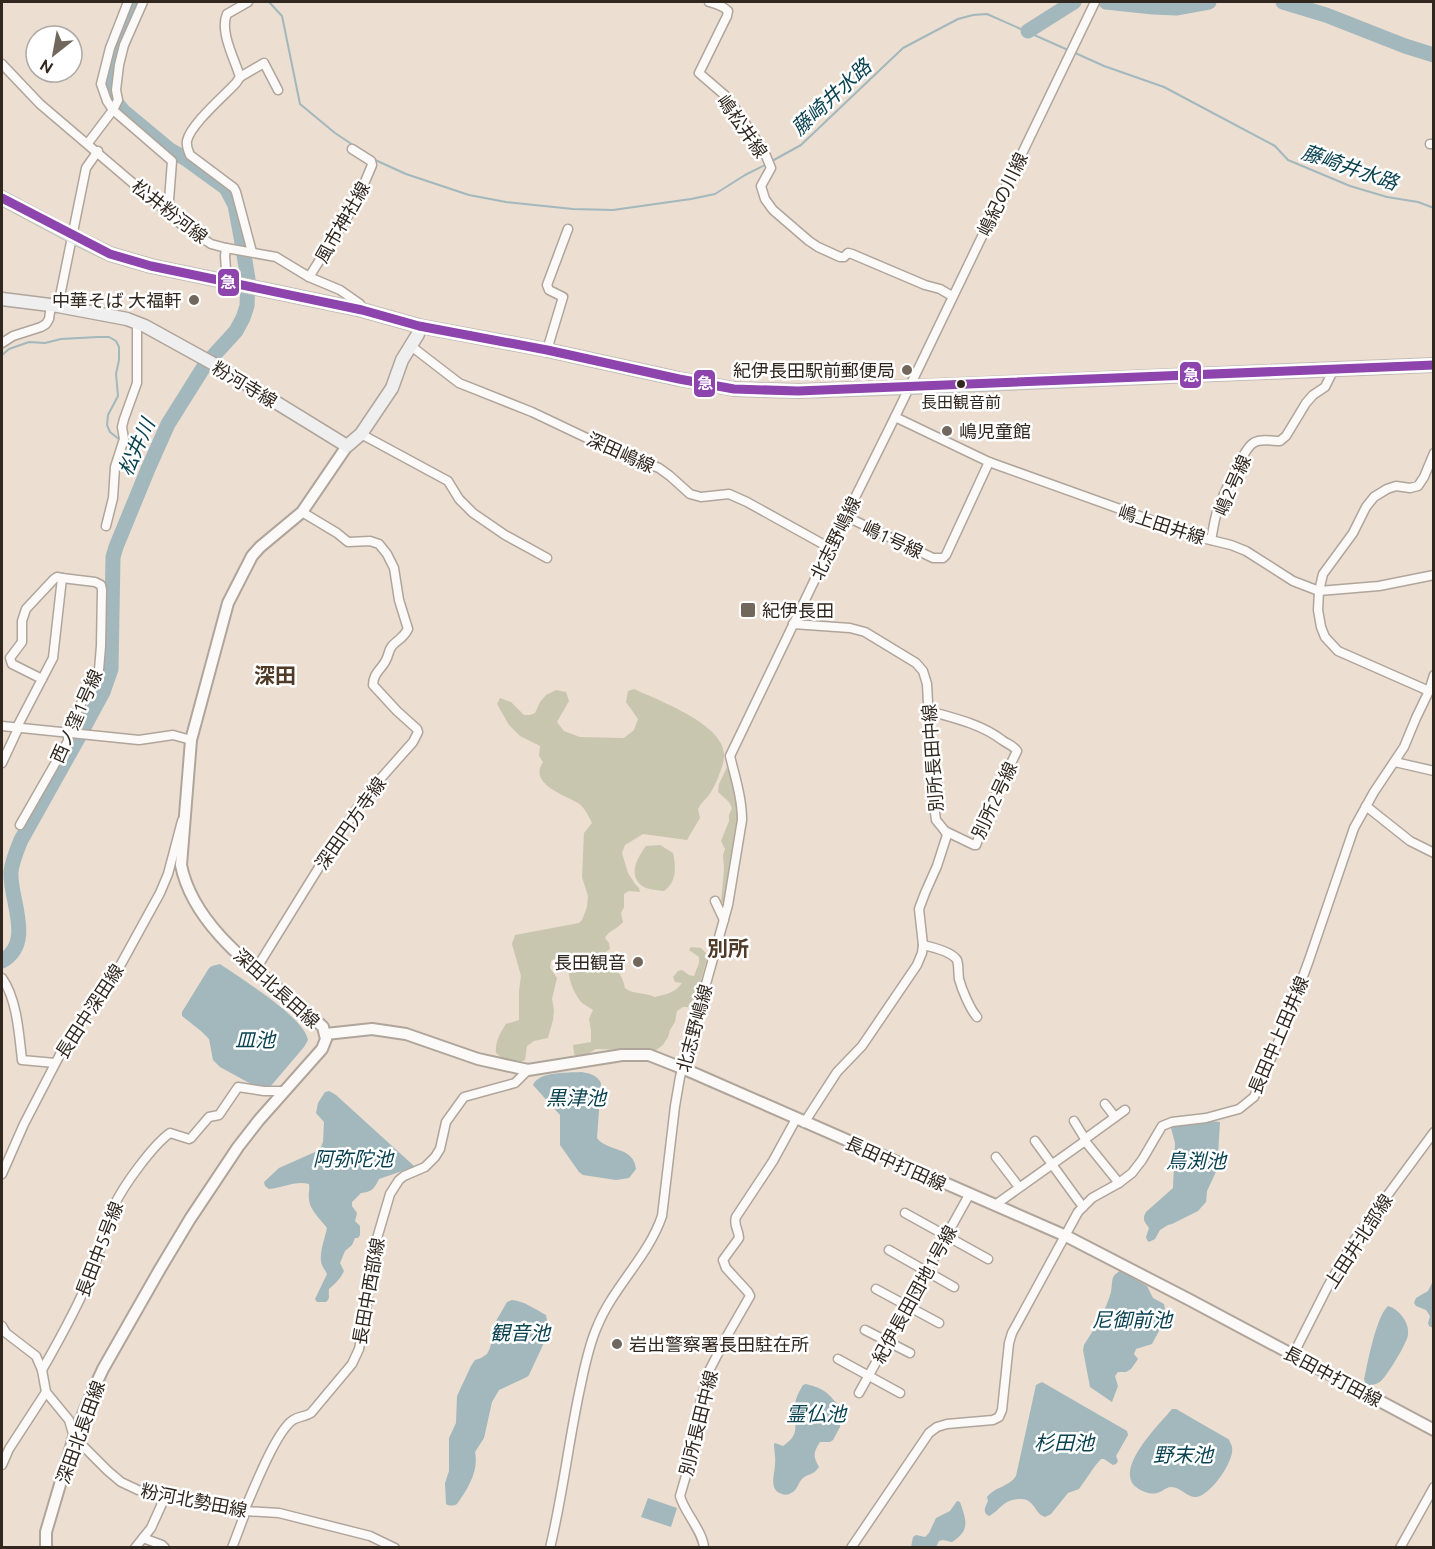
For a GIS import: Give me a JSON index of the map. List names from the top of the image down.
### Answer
{
  "streets": {
    "main road": ["粉河寺線"],
    "street": [
      "嶋松井線",
      "嶋紀の川線",
      "松井粉河線",
      "風市神社線",
      "深田嶋線",
      "嶋2号線",
      "嶋上田井線",
      "北志野嶋線",
      "嶋1号線",
      "西ノ窪1号線",
      "別所長田中線",
      "別所2号線",
      "深田円方寺線",
      "深田北長田線",
      "長田中深田線",
      "長田中上田井線",
      "長田中打田線",
      "上田井北部線",
      "長田中5号線",
      "長田中西部線",
      "紀伊長田団地1号線",
      "粉河北勢田線"
    ]
  },
  "crossings": [
    ["嶋松井線", "嶋紀の川線"],
    ["嶋紀の川線", "北志野嶋線"],
    ["松井粉河線", "風市神社線"],
    ["粉河寺線", "深田北長田線"],
    ["深田嶋線", "北志野嶋線"],
    ["嶋2号線", "嶋上田井線"],
    ["嶋上田井線", "北志野嶋線"],
    ["嶋上田井線", "嶋1号線"],
    ["北志野嶋線", "嶋1号線"],
    ["北志野嶋線", "別所長田中線"],
    ["北志野嶋線", "長田中打田線"],
    ["別所長田中線", "別所2号線"],
    ["別所長田中線", "長田中打田線"],
    ["深田円方寺線", "深田北長田線"],
    ["深田北長田線", "長田中深田線"],
    ["深田北長田線", "長田中打田線"],
    ["深田北長田線", "長田中5号線"],
    ["深田北長田線", "粉河北勢田線"],
    ["長田中上田井線", "長田中打田線"],
    ["長田中打田線", "上田井北部線"],
    ["長田中打田線", "長田中西部線"],
    ["長田中打田線", "紀伊長田団地1号線"],
    ["長田中5号線", "粉河北勢田線"],
    ["長田中西部線", "粉河北勢田線"]
  ],
  "districts": ["深田", "別所"],
  "water": [
    "藤崎井水路",
    "松井川",
    "皿池",
    "黒津池",
    "阿弥陀池",
    "鳥渕池",
    "尼御前池",
    "観音池",
    "霊仏池",
    "杉田池",
    "野末池"
  ],
  "places": {
    "other": [
      "中華そば 大福軒",
      "紀伊長田駅前郵便局",
      "長田観音前",
      "嶋児童館",
      "長田観音",
      "岩出警察署長田駐在所"
    ],
    "transit": ["紀伊長田"]
  },
  "lines": ["transit line 急"],
  "north": "bottom left"
}
